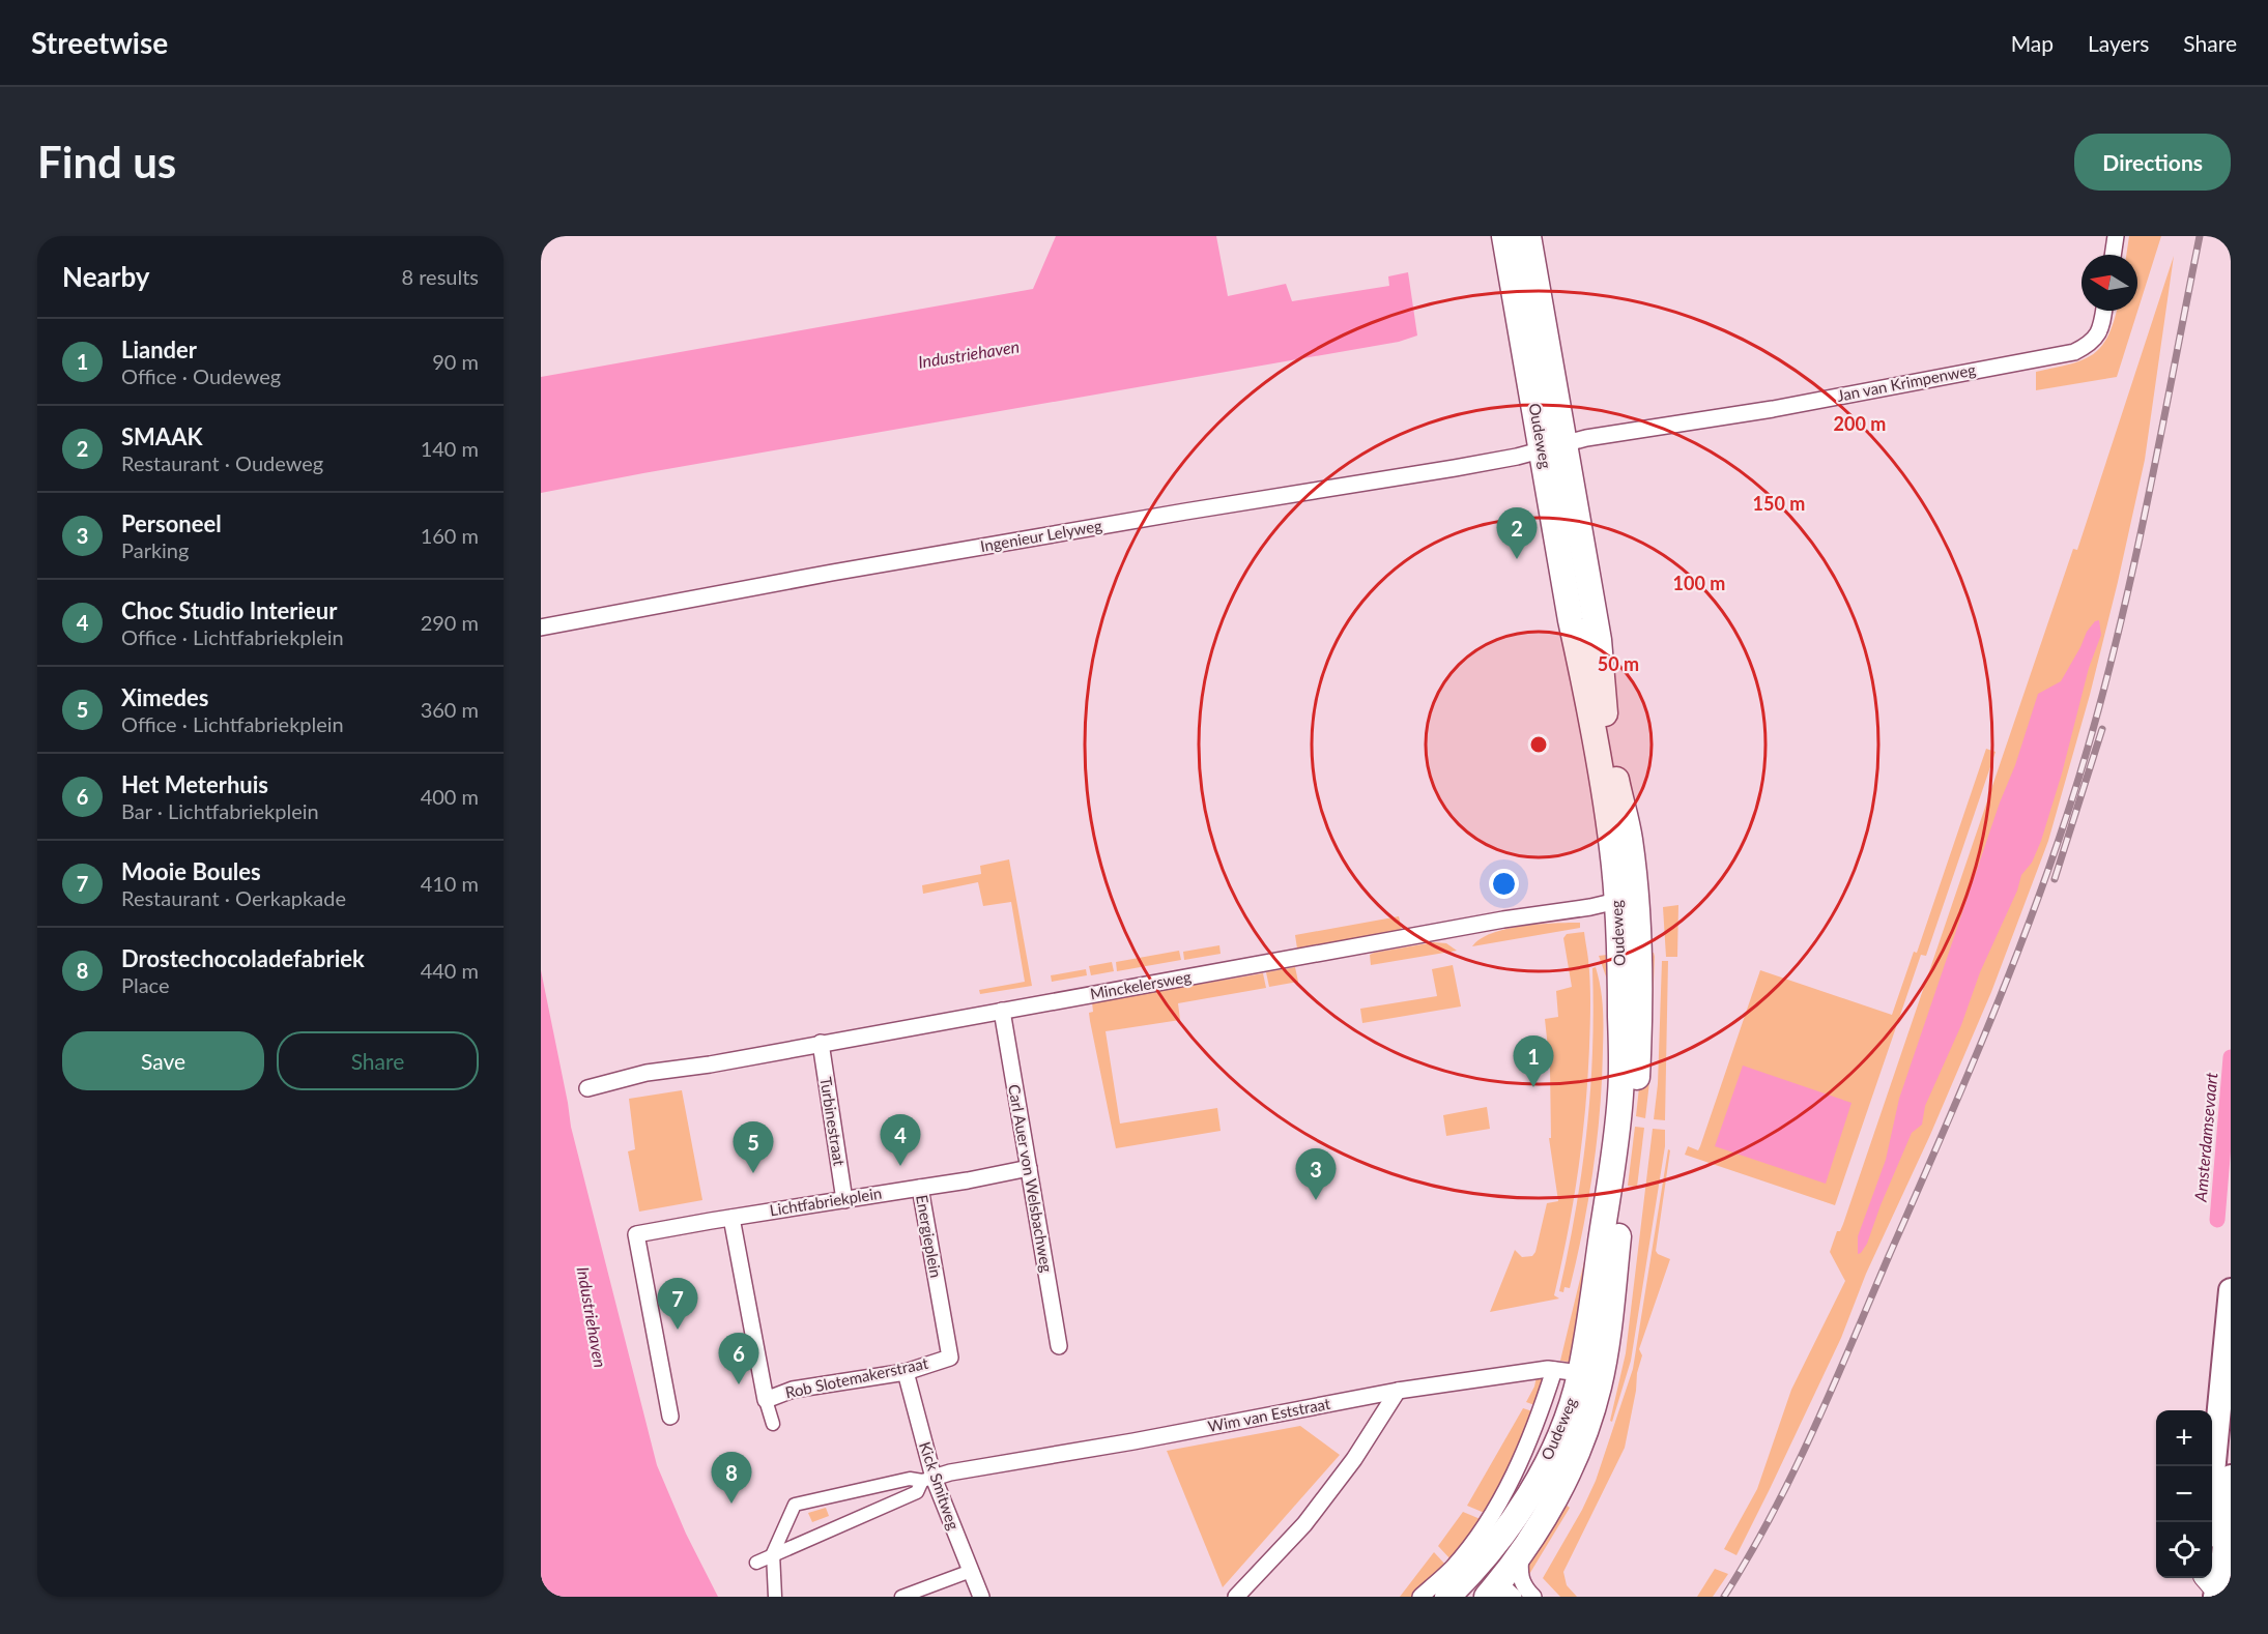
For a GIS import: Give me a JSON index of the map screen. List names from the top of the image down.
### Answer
{
  "streets": {
    "main road": ["Oudeweg"],
    "street": [
      "Jan van Krimpenweg",
      "Ingenieur Lelyweg",
      "Minckelersweg",
      "Turbinestraat",
      "Carl Auer von Welsbachweg",
      "Lichtfabriekplein",
      "Energieplein",
      "Rob Slotemakerstraat",
      "Wim van Eststraat",
      "Kick Smitweg"
    ]
  },
  "crossings": [
    ["Jan van Krimpenweg", "Oudeweg"],
    ["Jan van Krimpenweg", "Ingenieur Lelyweg"],
    ["Oudeweg", "Ingenieur Lelyweg"],
    ["Oudeweg", "Minckelersweg"],
    ["Oudeweg", "Wim van Eststraat"],
    ["Minckelersweg", "Turbinestraat"],
    ["Minckelersweg", "Carl Auer von Welsbachweg"],
    ["Turbinestraat", "Lichtfabriekplein"],
    ["Carl Auer von Welsbachweg", "Energieplein"],
    ["Lichtfabriekplein", "Energieplein"],
    ["Energieplein", "Rob Slotemakerstraat"],
    ["Rob Slotemakerstraat", "Kick Smitweg"],
    ["Wim van Eststraat", "Kick Smitweg"]
  ],
  "water": ["Industriehaven", "Amsterdamsevaart"],
  "north": "left",
  "page": {
    "header": "Streetwise",
    "nav": ["Map", "Layers", "Share"],
    "buttons": [
      "Directions",
      ["Save", "Share"]
    ],
    "title": "Find us",
    "heading": ["Nearby", "8 results"],
    "list": [
      {
        "mark": "1",
        "name": "Liander",
        "note": "Office · Oudeweg",
        "value": "90 m"
      },
      {
        "mark": "2",
        "name": "SMAAK",
        "note": "Restaurant · Oudeweg",
        "value": "140 m"
      },
      {
        "mark": "3",
        "name": "Personeel",
        "note": "Parking",
        "value": "160 m"
      },
      {
        "mark": "4",
        "name": "Choc Studio Interieur",
        "note": "Office · Lichtfabriekplein",
        "value": "290 m"
      },
      {
        "mark": "5",
        "name": "Ximedes",
        "note": "Office · Lichtfabriekplein",
        "value": "360 m"
      },
      {
        "mark": "6",
        "name": "Het Meterhuis",
        "note": "Bar · Lichtfabriekplein",
        "value": "400 m"
      },
      {
        "mark": "7",
        "name": "Mooie Boules",
        "note": "Restaurant · Oerkapkade",
        "value": "410 m"
      },
      {
        "mark": "8",
        "name": "Drostechocoladefabriek",
        "note": "Place",
        "value": "440 m"
      }
    ],
    "pins": [
      "2",
      "1",
      "4",
      "5",
      "3",
      "7",
      "6",
      "8"
    ],
    "map_buttons": ["+", "−"]
  },
  "rings": [
    "200 m",
    "150 m",
    "100 m",
    "50 m"
  ]
}
